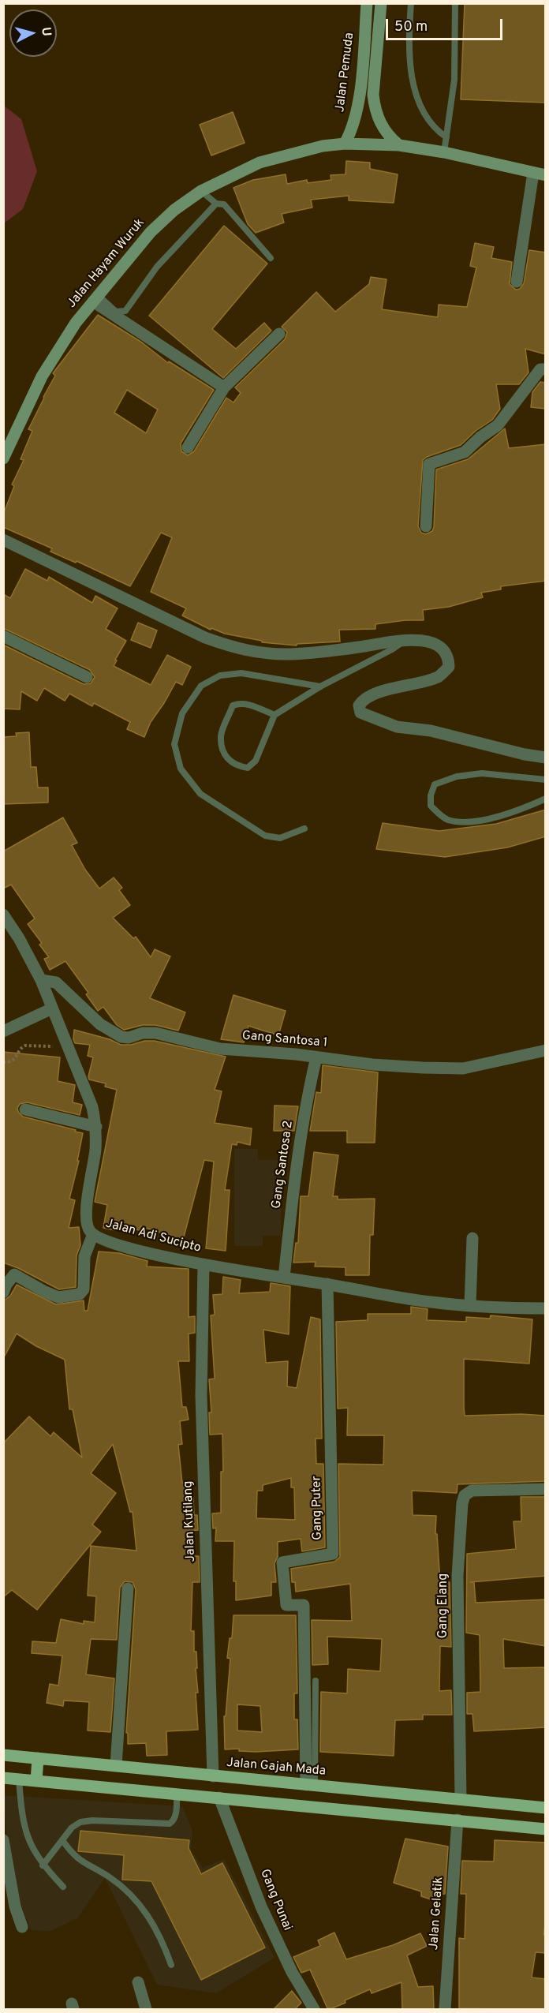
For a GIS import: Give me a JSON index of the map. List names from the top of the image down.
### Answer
{
  "streets": {
    "main road": ["Jalan Gajah Mada"],
    "street": [
      "Jalan Pemuda",
      "Jalan Hayam Wuruk",
      "Gang Santosa 1",
      "Gang Santosa 2",
      "Jalan Adi Sucipto",
      "Gang Puter",
      "Jalan Kutilang",
      "Gang Elang",
      "Gang Punai",
      "Jalan Gelatik"
    ]
  },
  "crossings": [
    ["Jalan Pemuda", "Jalan Hayam Wuruk"],
    ["Gang Santosa 1", "Gang Santosa 2"],
    ["Gang Santosa 1", "Jalan Adi Sucipto"],
    ["Gang Santosa 2", "Jalan Adi Sucipto"],
    ["Jalan Adi Sucipto", "Gang Puter"],
    ["Jalan Adi Sucipto", "Jalan Kutilang"],
    ["Gang Puter", "Jalan Gajah Mada"],
    ["Jalan Kutilang", "Jalan Gajah Mada"],
    ["Gang Elang", "Jalan Gajah Mada"]
  ],
  "scale_bar": "50 m",
  "north": "right"
}
